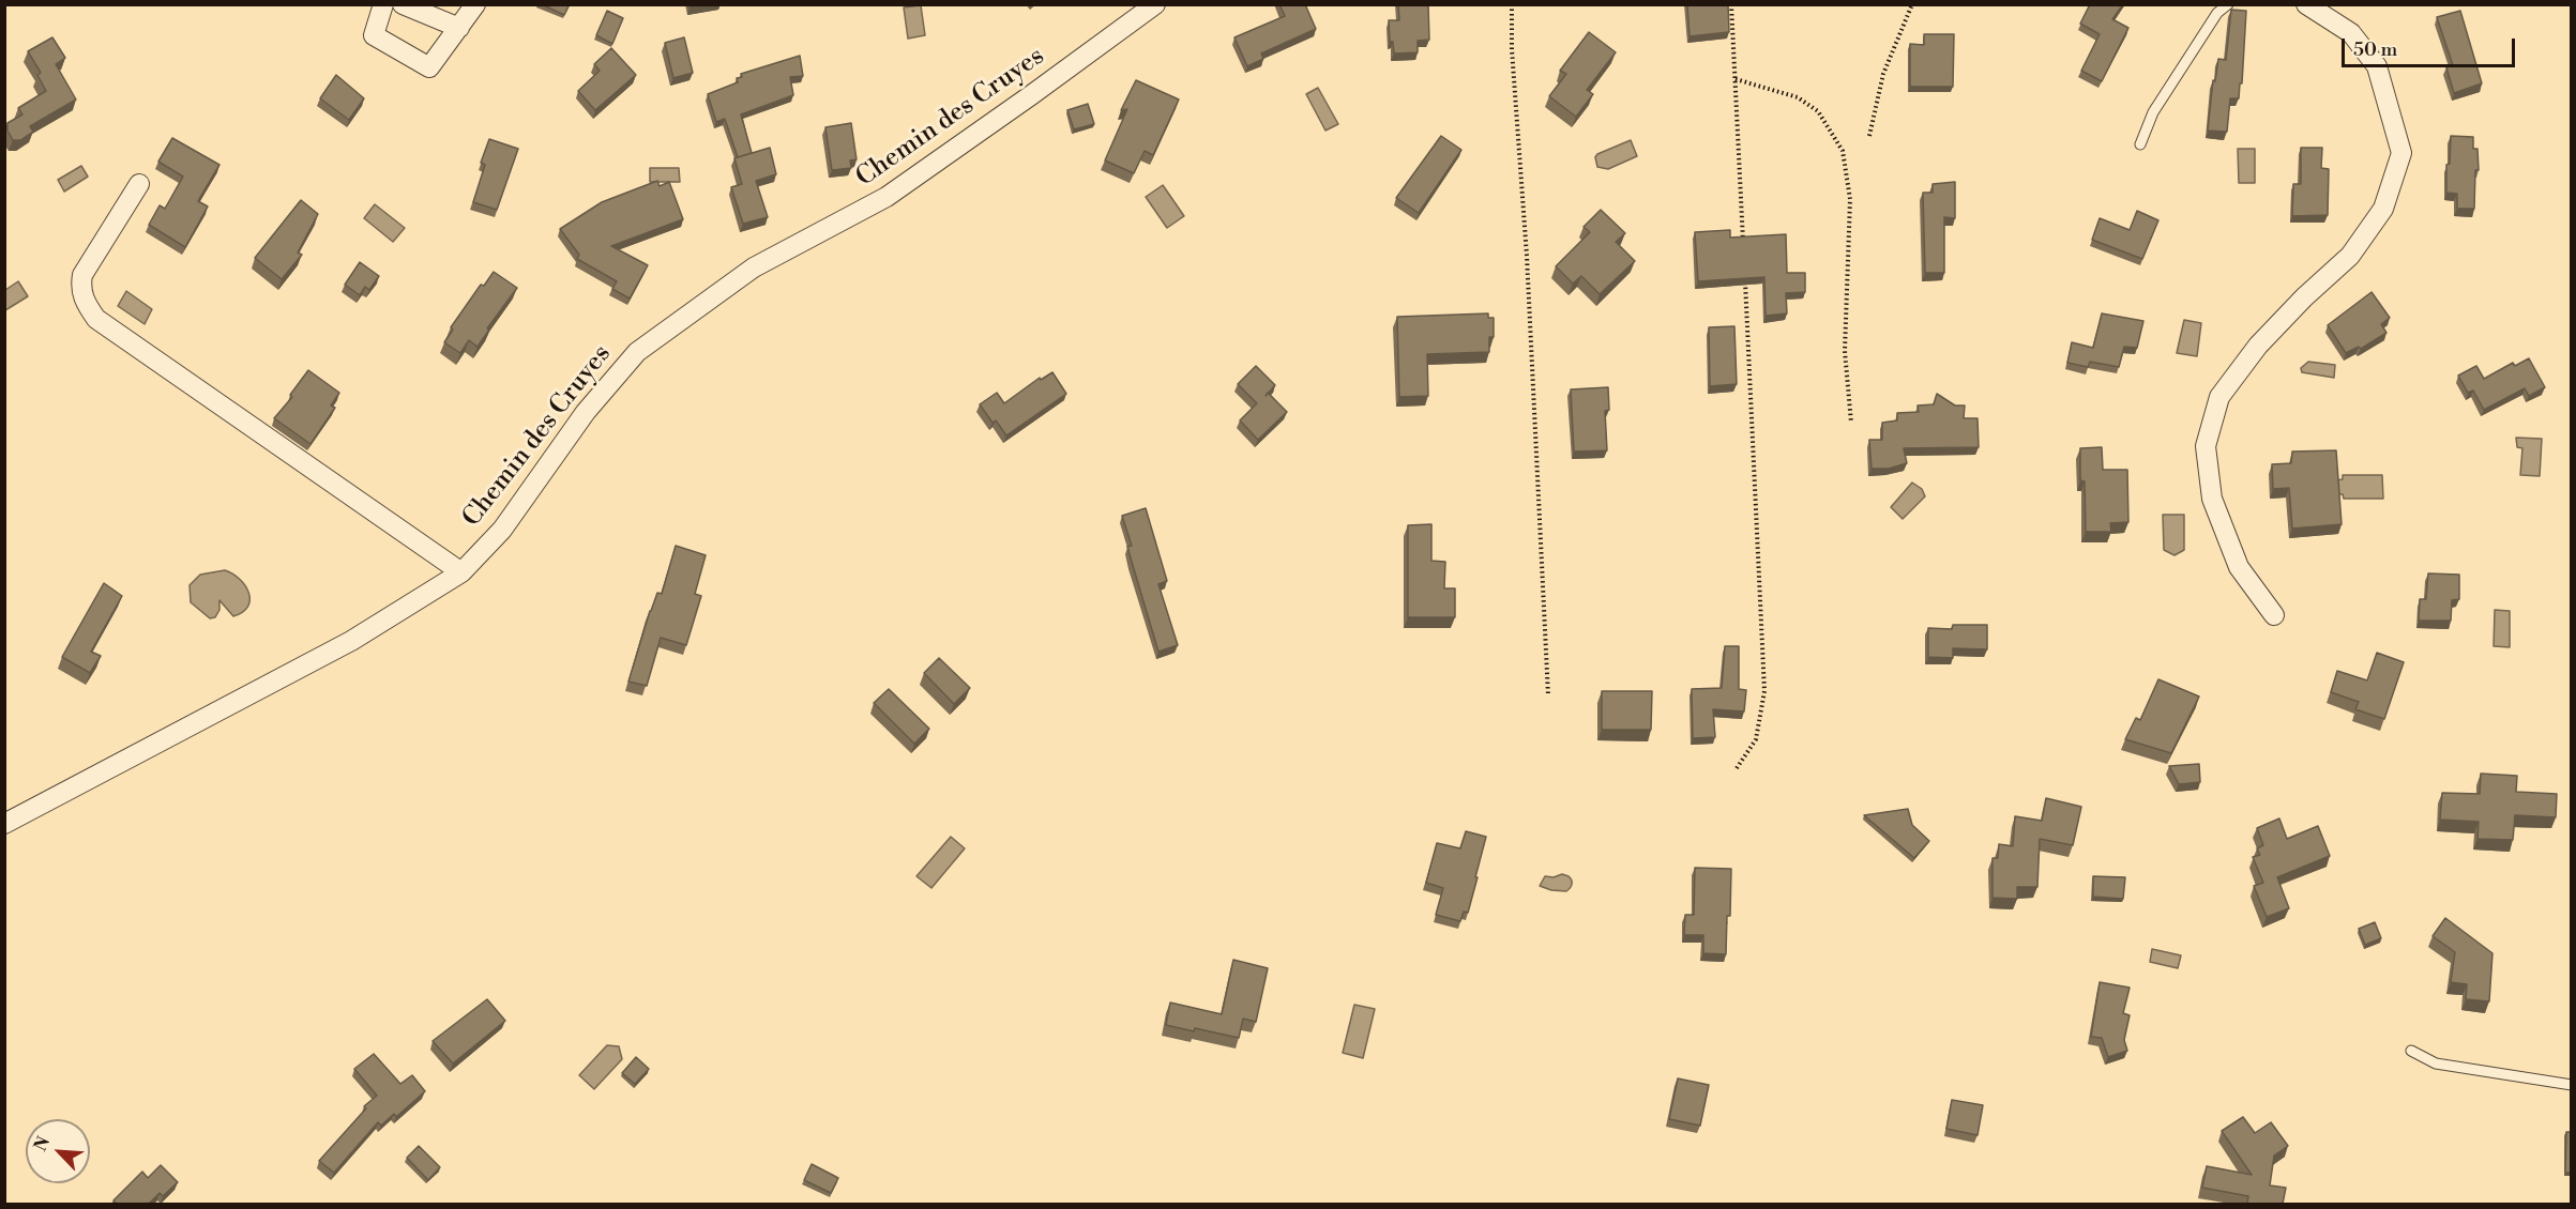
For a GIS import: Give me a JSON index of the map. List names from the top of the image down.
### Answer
{
  "streets": {
    "street": ["Chemin des Cruyes"]
  },
  "scale_bar": "50 m",
  "north": "top left"
}
